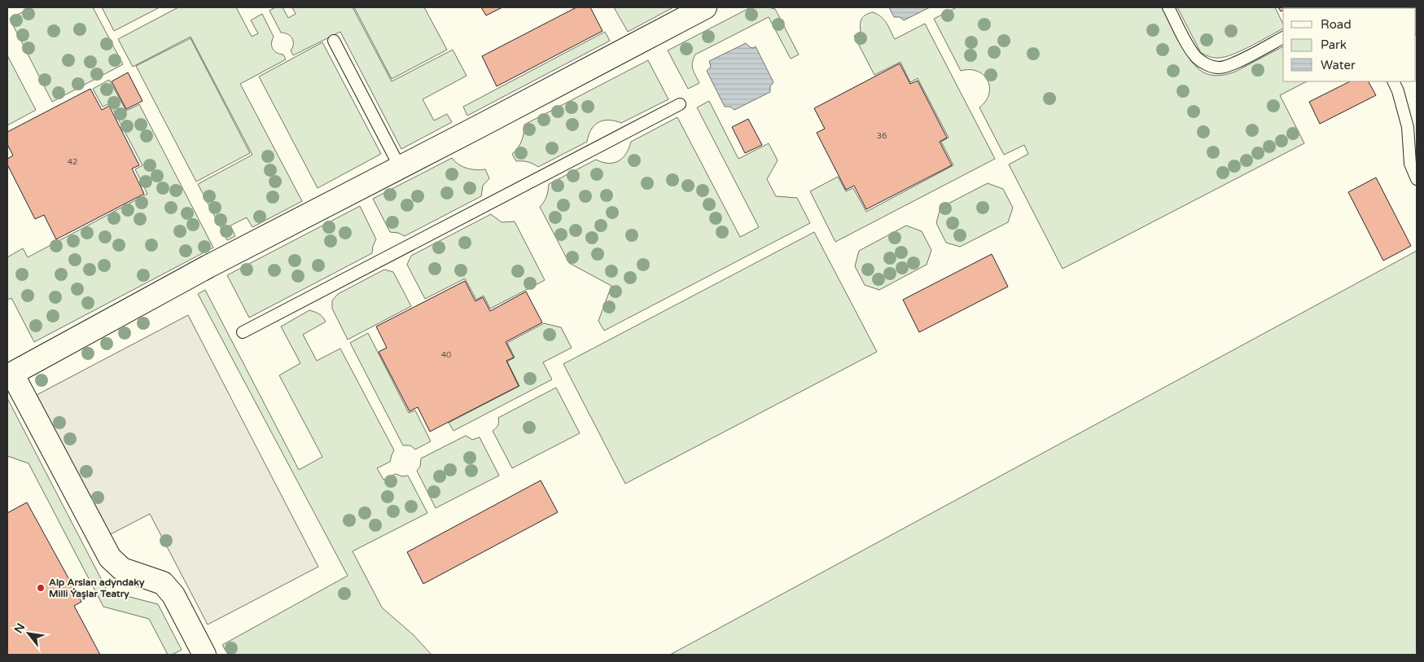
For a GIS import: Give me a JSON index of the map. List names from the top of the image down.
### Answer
{
  "places": ["Alp Arslan adyndaky Milli Ýaşlar Teatry"],
  "house_numbers": ["36", "42", "40"],
  "legend": ["Road", "Park", "Water"],
  "north": "top left"
}
